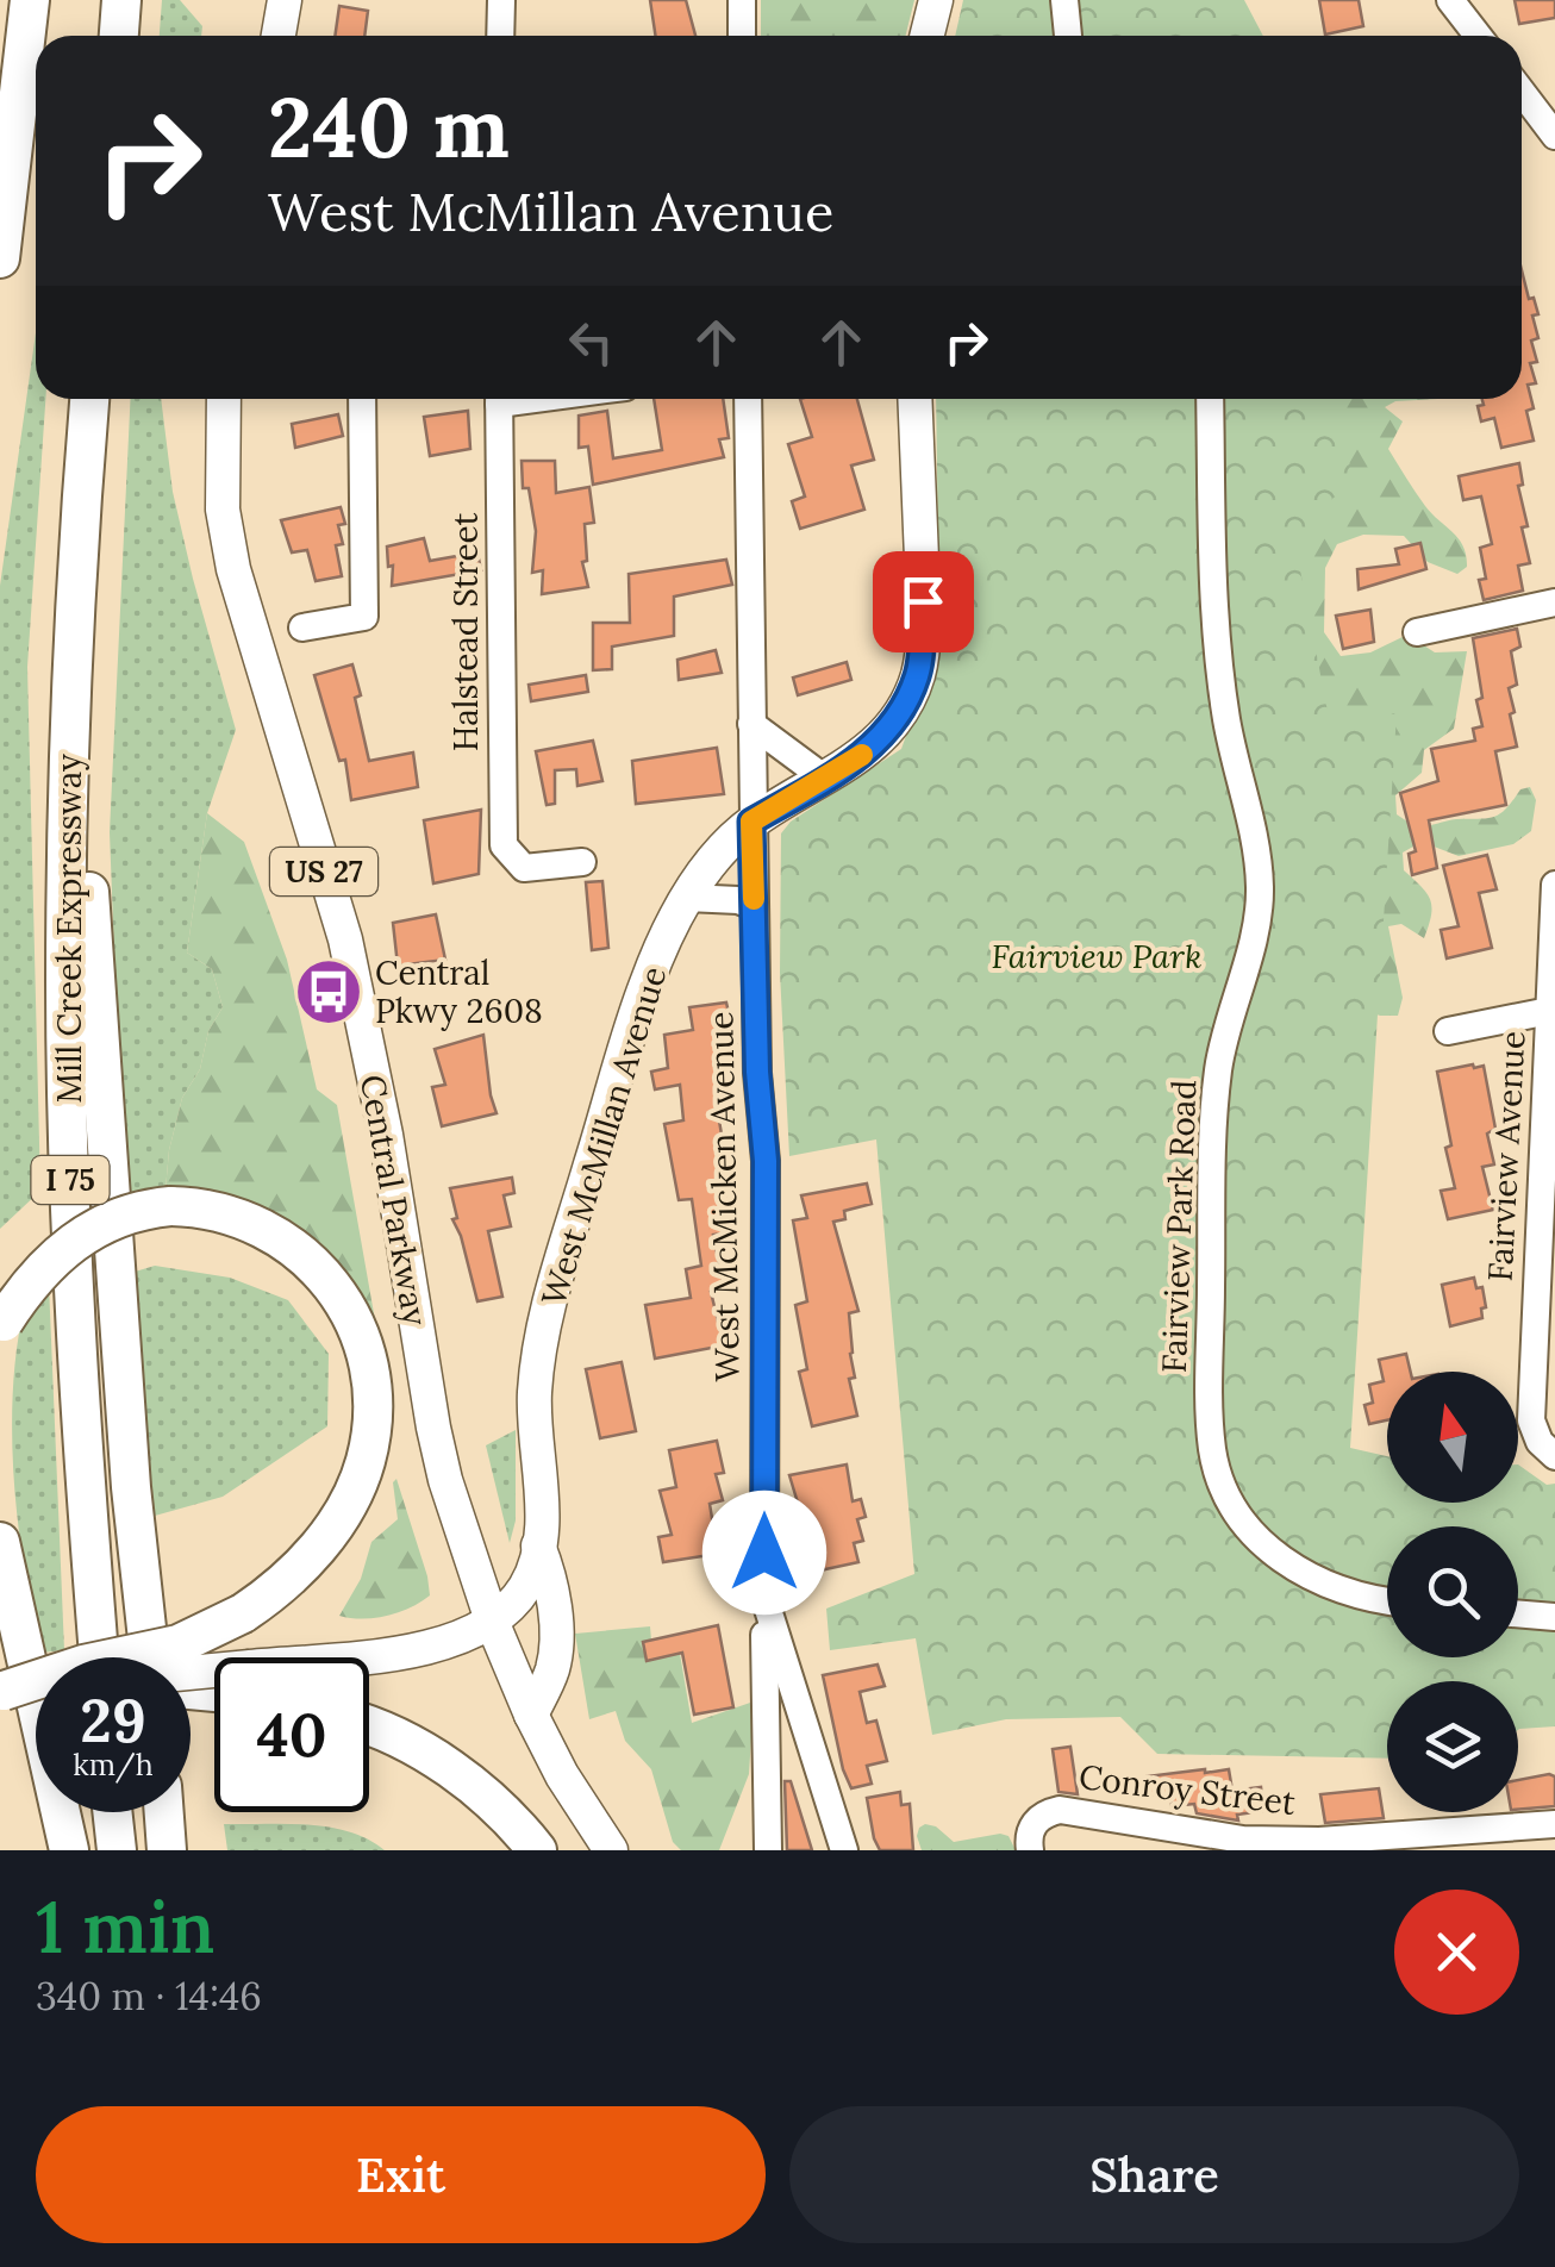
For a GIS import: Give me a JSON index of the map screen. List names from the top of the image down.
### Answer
{
  "streets": {
    "highway": ["Mill Creek Expressway", "I 75"],
    "main road": ["US 27", "West McMillan Avenue", "Central Parkway"],
    "street": [
      "Halstead Street",
      "Fairview Avenue",
      "West McMicken Avenue",
      "Fairview Park Road",
      "Conroy Street"
    ]
  },
  "crossings": [
    ["West McMillan Avenue", "West McMicken Avenue"],
    ["West McMillan Avenue", "Central Parkway"]
  ],
  "parks": ["Fairview Park"],
  "places": {
    "bus stop": ["Central Pkwy 2608"]
  },
  "north": "top",
  "page": {
    "turn": ["240 m", "West McMillan Avenue"],
    "speed": "29 km/h",
    "limit": "40",
    "heading": ["1 min", "340 m · 14:46"],
    "buttons": ["Exit", "Share"]
  }
}
